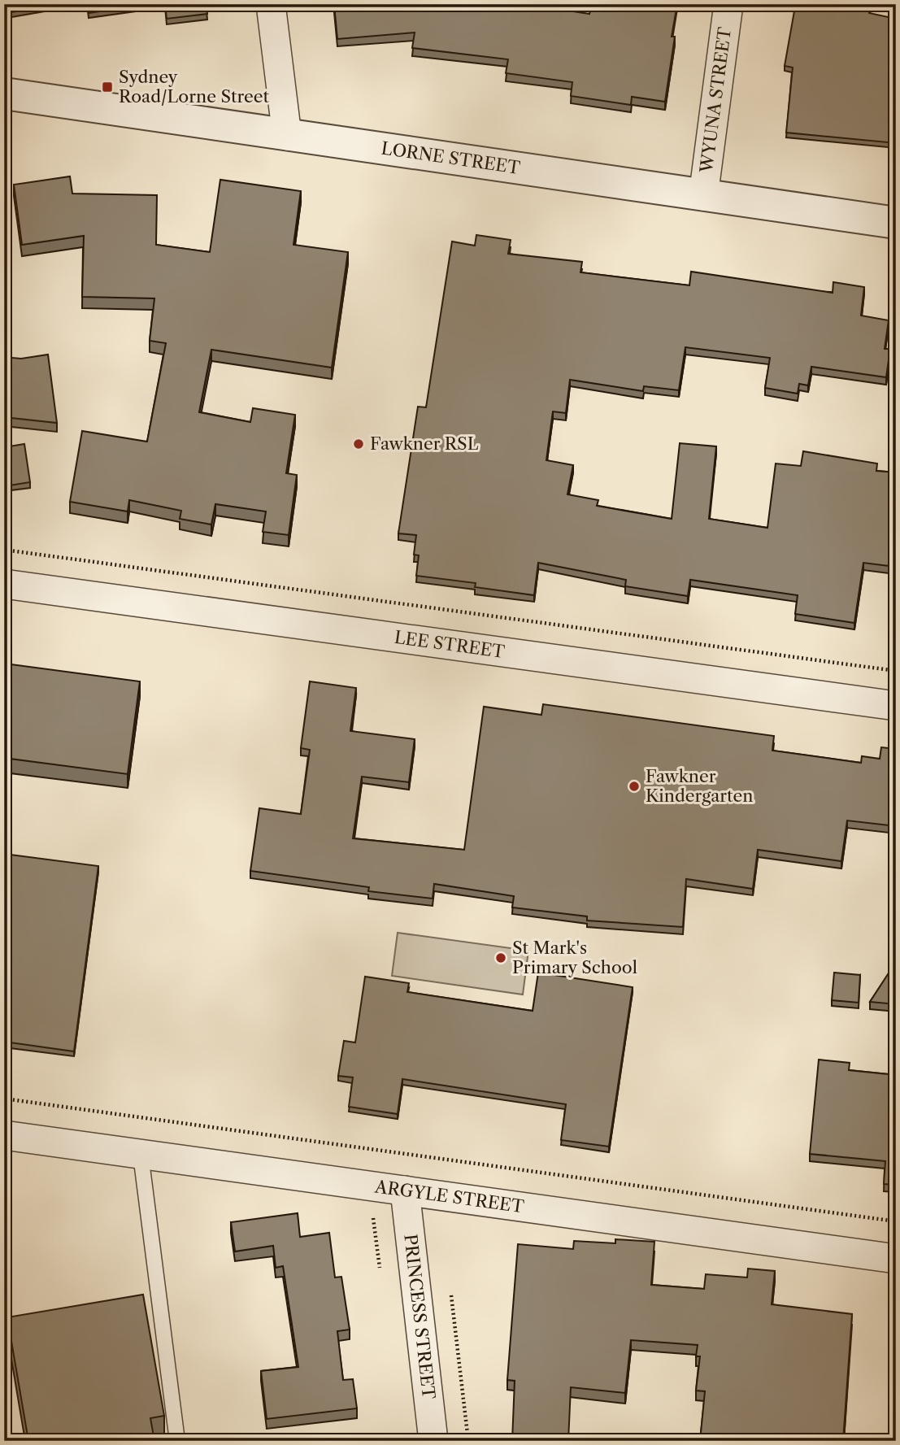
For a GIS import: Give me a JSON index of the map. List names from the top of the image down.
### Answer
{
  "streets": {
    "street": [
      "WYUNA STREET",
      "LORNE STREET",
      "LEE STREET",
      "ARGYLE STREET",
      "PRINCESS STREET"
    ]
  },
  "crossings": [
    ["WYUNA STREET", "LORNE STREET"],
    ["ARGYLE STREET", "PRINCESS STREET"]
  ],
  "places": {
    "transit": ["Sydney Road/Lorne Street"],
    "other": ["Fawkner RSL", "Fawkner Kindergarten", "St Mark's Primary School"]
  }
}
